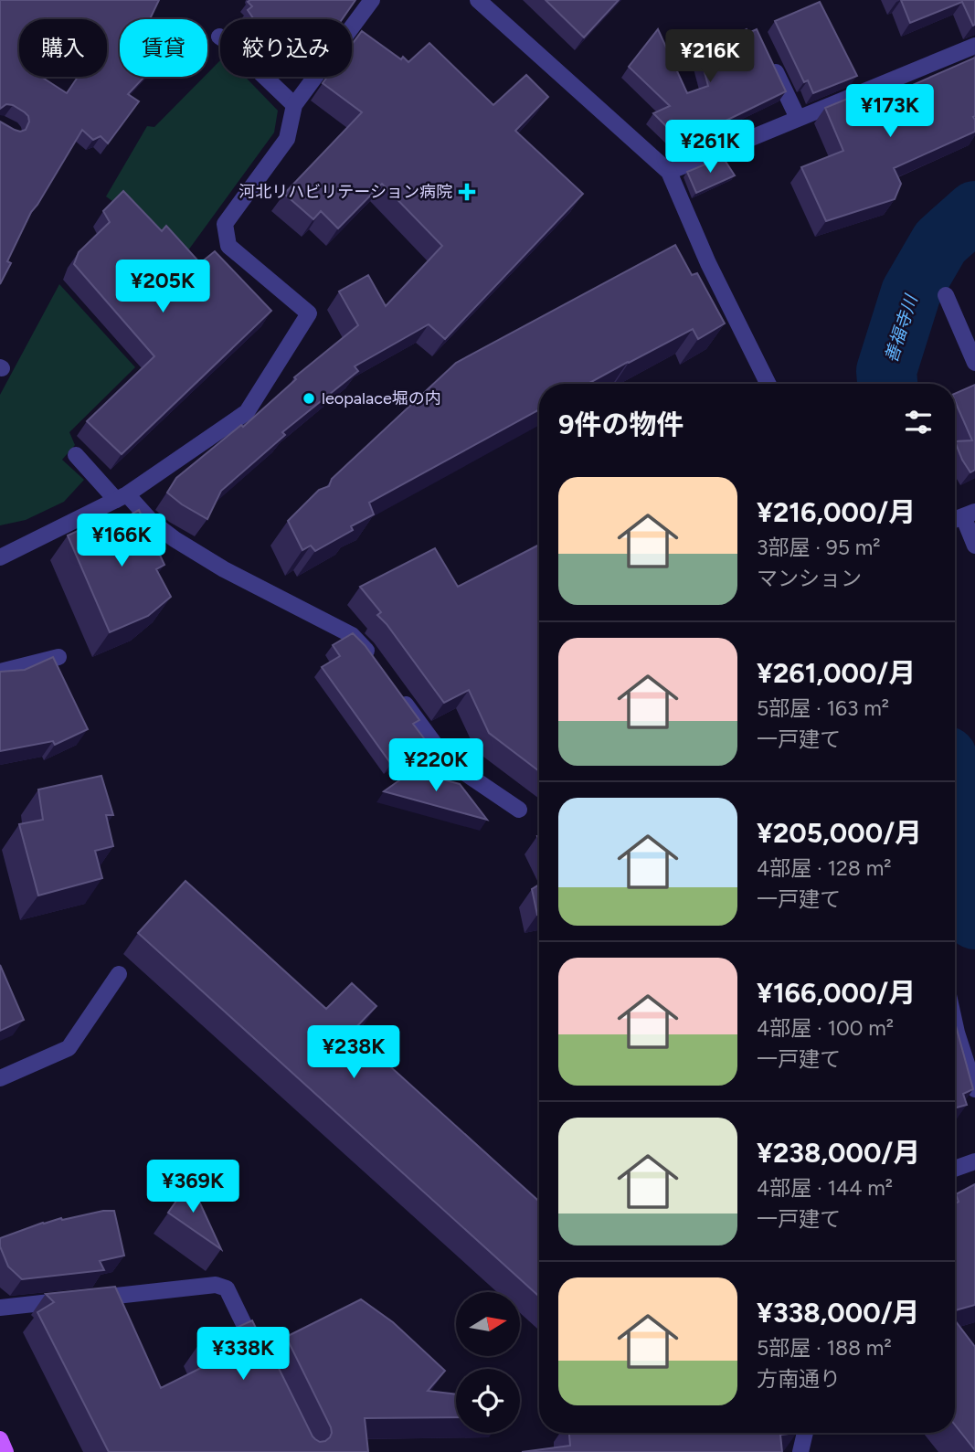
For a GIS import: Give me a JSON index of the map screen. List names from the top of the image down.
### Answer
{
  "water": ["善福寺川"],
  "places": {
    "health": ["河北リハビリテーション病院"],
    "other": ["leopalace堀の内"]
  },
  "north": "right",
  "page": {
    "chip": ["購入", "賃貸", "絞り込み"],
    "price": [
      "¥216K",
      "¥173K",
      "¥261K",
      "¥205K",
      "¥166K",
      "¥220K",
      "¥238K",
      "¥369K",
      "¥338K"
    ],
    "heading": "9件の物件",
    "list": [
      {
        "name": "¥216,000/月",
        "note": "3部屋 · 95 m² · マンション"
      },
      {
        "name": "¥261,000/月",
        "note": "5部屋 · 163 m² · 一戸建て"
      },
      {
        "name": "¥205,000/月",
        "note": "4部屋 · 128 m² · 一戸建て"
      },
      {
        "name": "¥166,000/月",
        "note": "4部屋 · 100 m² · 一戸建て"
      },
      {
        "name": "¥238,000/月",
        "note": "4部屋 · 144 m² · 一戸建て"
      },
      {
        "name": "¥338,000/月",
        "note": "5部屋 · 188 m² · 方南通り"
      }
    ]
  }
}
